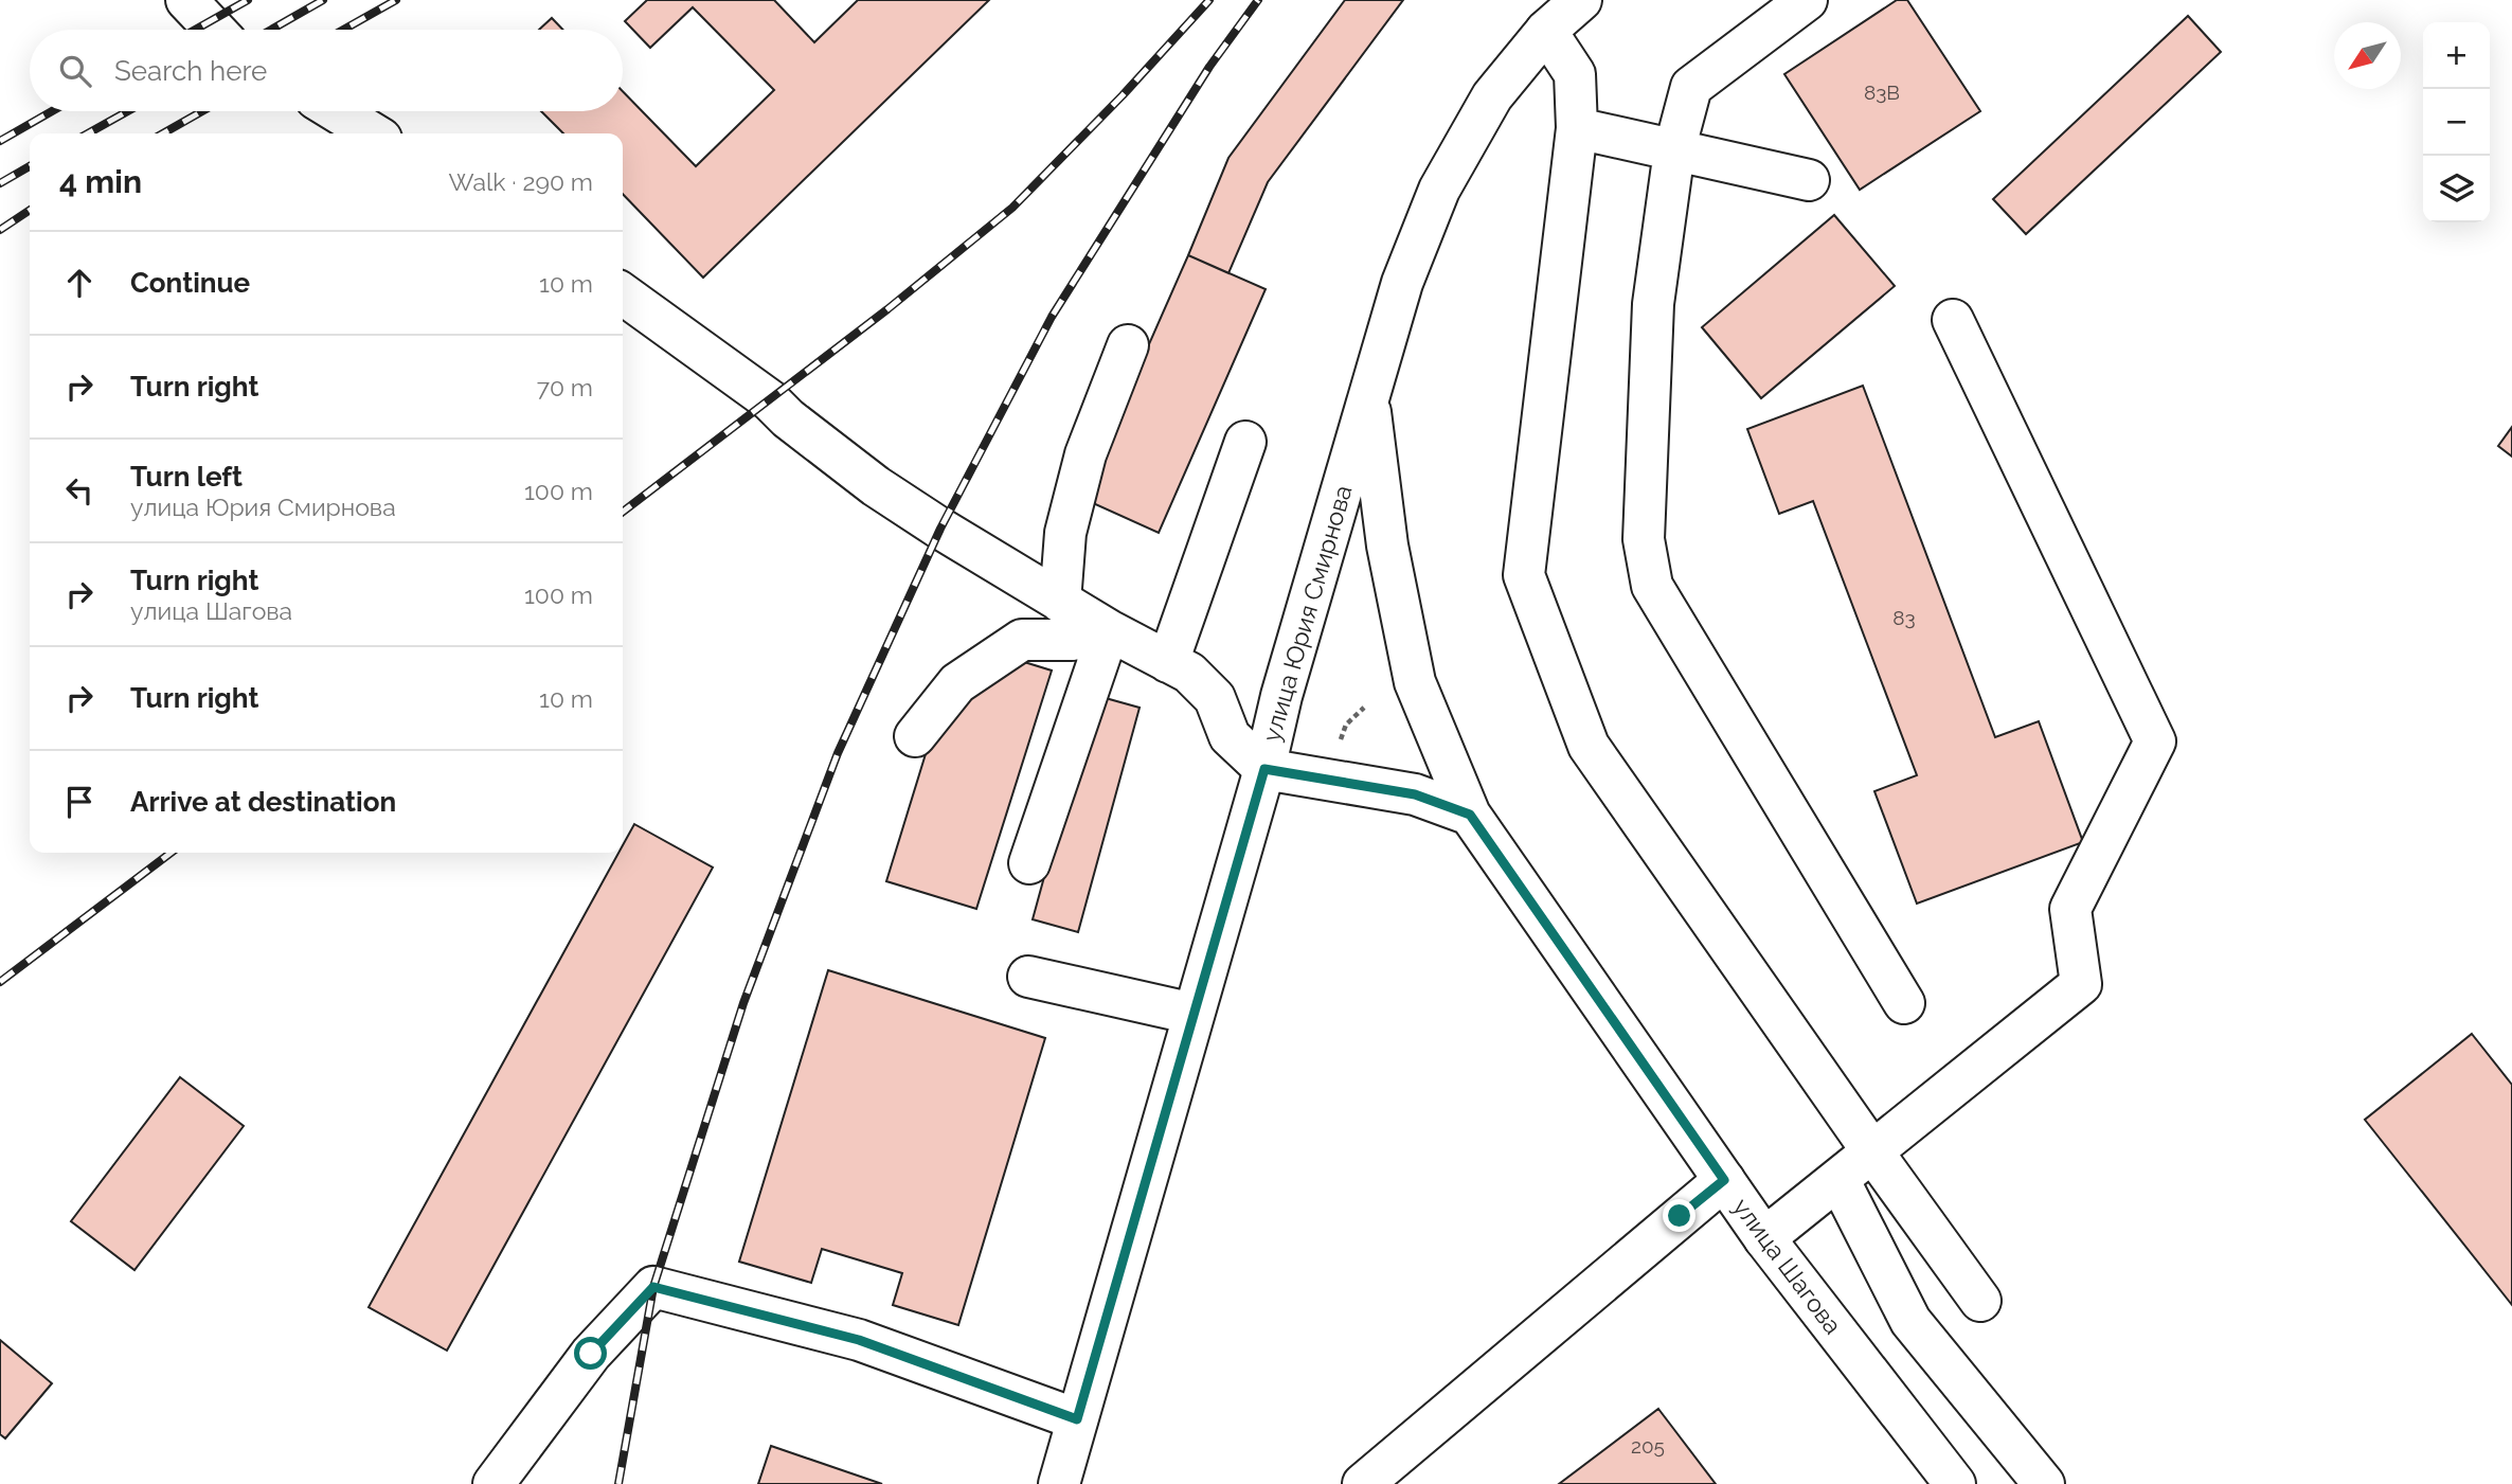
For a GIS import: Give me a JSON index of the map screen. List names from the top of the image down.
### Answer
{
  "streets": {
    "main road": ["улица Юрия Смирнова", "улица Шагова"]
  },
  "crossings": [
    ["улица Юрия Смирнова", "улица Шагова"]
  ],
  "house_numbers": ["83В", "83", "205"],
  "north": "bottom left",
  "page": {
    "map_buttons": ["+", "−"],
    "search": "Search here",
    "heading": ["4 min", "Walk · 290 m"],
    "list": [
      ["Continue", "10 m"],
      ["Turn right", "70 m"],
      ["Turn left", "улица Юрия Смирнова", "100 m"],
      ["Turn right", "улица Шагова", "100 m"],
      ["Turn right", "10 m"],
      "Arrive at destination"
    ]
  }
}
